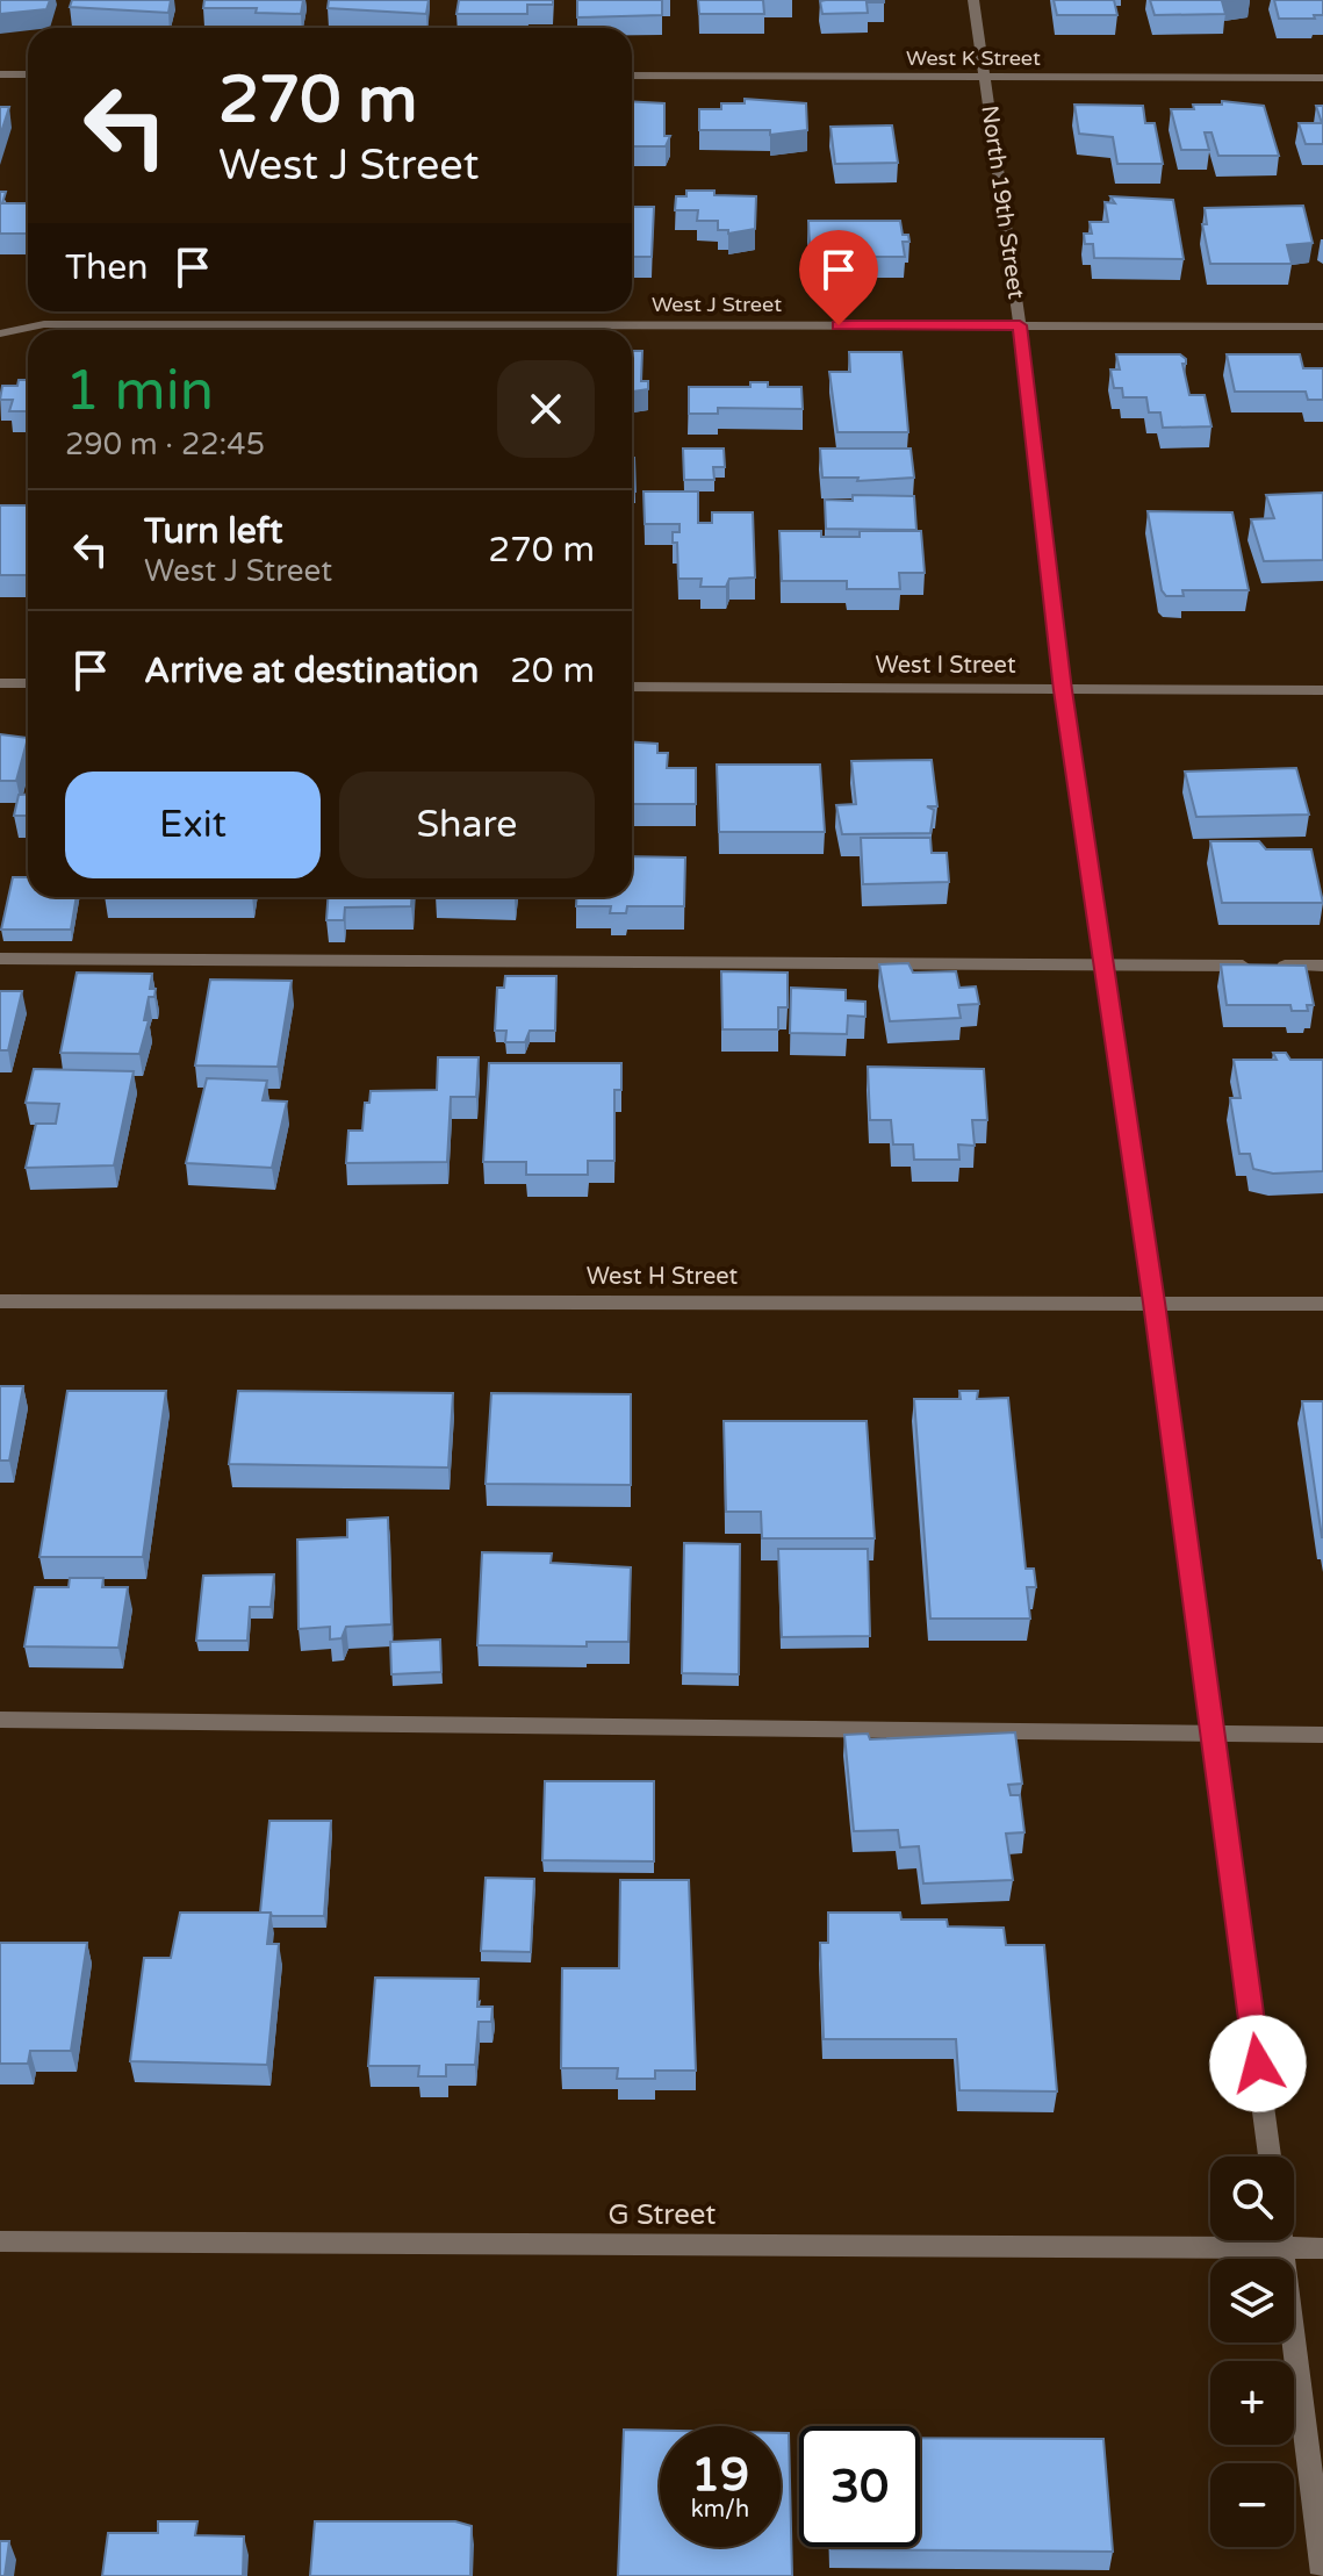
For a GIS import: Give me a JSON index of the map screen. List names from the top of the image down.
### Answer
{
  "streets": {
    "street": [
      "West K Street",
      "North 19th Street",
      "West J Street",
      "West I Street",
      "West H Street",
      "G Street"
    ]
  },
  "crossings": [
    ["West K Street", "North 19th Street"],
    ["North 19th Street", "West J Street"],
    ["North 19th Street", "West I Street"],
    ["North 19th Street", "West H Street"]
  ],
  "page": {
    "turn": ["270 m", "West J Street"],
    "then": "Then",
    "heading": ["1 min", "290 m · 22:45"],
    "list": [
      {
        "name": "Turn left",
        "note": "West J Street",
        "value": "270 m"
      },
      {
        "name": "Arrive at destination",
        "value": "20 m"
      }
    ],
    "buttons": ["Exit", "Share"],
    "map_buttons": ["+", "−"],
    "speed": "19 km/h",
    "limit": "30"
  }
}
